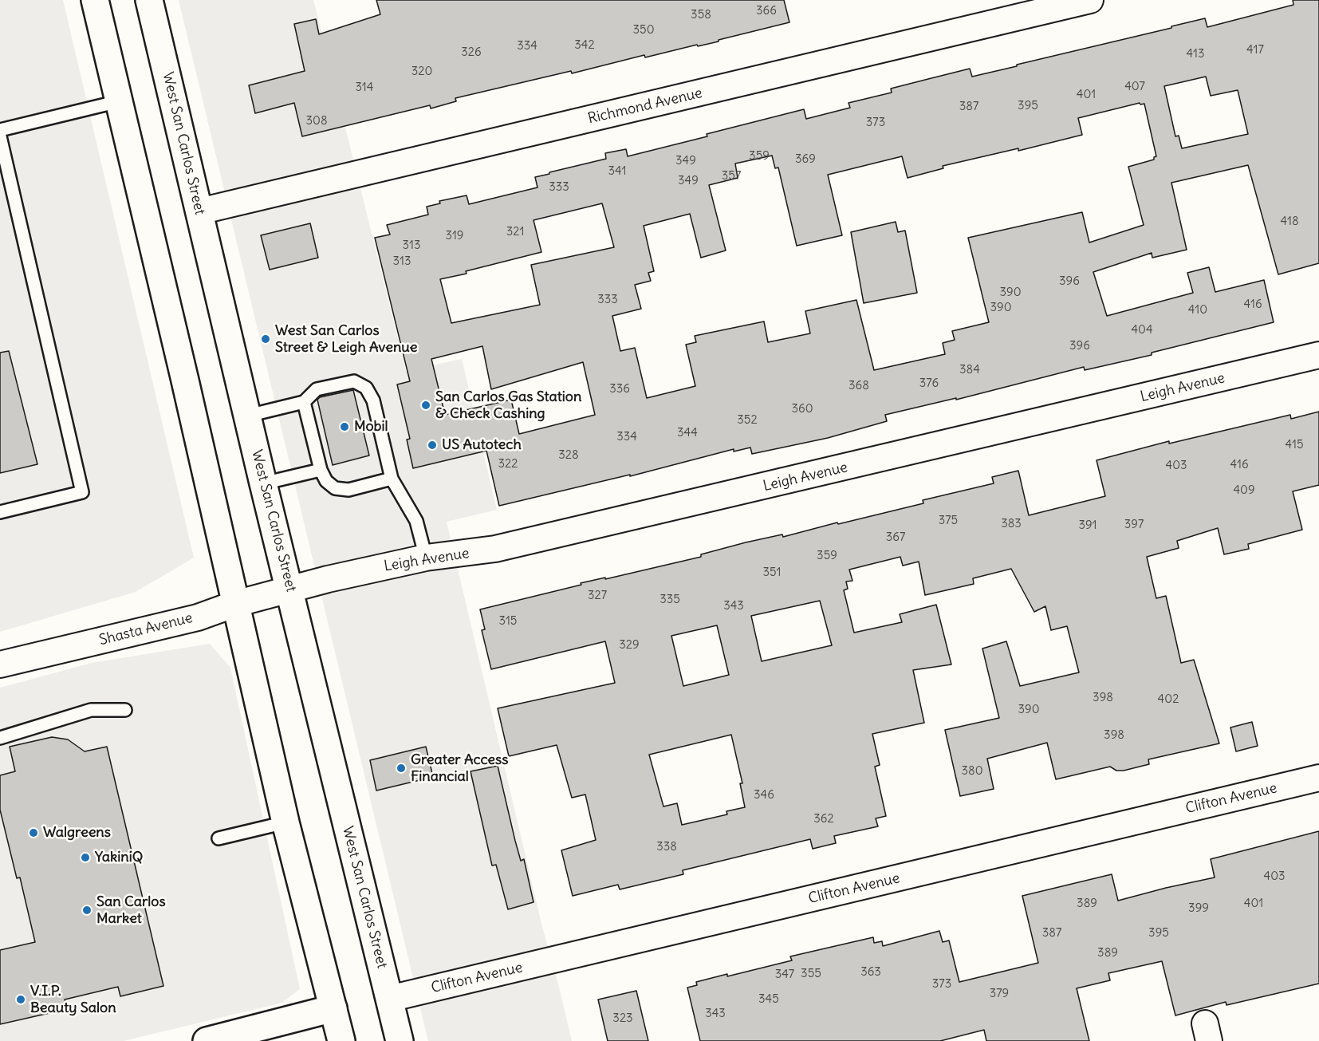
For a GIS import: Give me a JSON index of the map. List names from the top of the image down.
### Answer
{
  "streets": {
    "main road": ["West San Carlos Street"],
    "street": [
      "Richmond Avenue",
      "Leigh Avenue",
      "Shasta Avenue",
      "Clifton Avenue"
    ]
  },
  "crossings": [
    ["Richmond Avenue", "West San Carlos Street"],
    ["West San Carlos Street", "Leigh Avenue"],
    ["West San Carlos Street", "Shasta Avenue"],
    ["West San Carlos Street", "Clifton Avenue"],
    ["Leigh Avenue", "Shasta Avenue"]
  ],
  "places": [
    "West San Carlos Street & Leigh Avenue",
    "San Carlos Gas Station & Check Cashing",
    "Mobil",
    "US Autotech",
    "Greater Access Financial",
    "Walgreens",
    "YakiniQ",
    "San Carlos Market",
    "V.I.P. Beauty Salon"
  ],
  "house_numbers": [
    "366",
    "358",
    "350",
    "342",
    "334",
    "417",
    "326",
    "413",
    "320",
    "407",
    "314",
    "401",
    "395",
    "387",
    "308",
    "373",
    "359",
    "369",
    "349",
    "341",
    "357",
    "349",
    "333",
    "418",
    "321",
    "319",
    "313",
    "313",
    "396",
    "390",
    "333",
    "416",
    "390",
    "410",
    "404",
    "396",
    "384",
    "376",
    "368",
    "336",
    "360",
    "352",
    "344",
    "334",
    "415",
    "328",
    "322",
    "416",
    "403",
    "409",
    "375",
    "383",
    "397",
    "391",
    "367",
    "359",
    "351",
    "327",
    "335",
    "343",
    "315",
    "329",
    "398",
    "402",
    "390",
    "398",
    "380",
    "346",
    "362",
    "338",
    "403",
    "389",
    "401",
    "399",
    "387",
    "395",
    "389",
    "363",
    "355",
    "347",
    "373",
    "379",
    "345",
    "343",
    "323"
  ]
}
